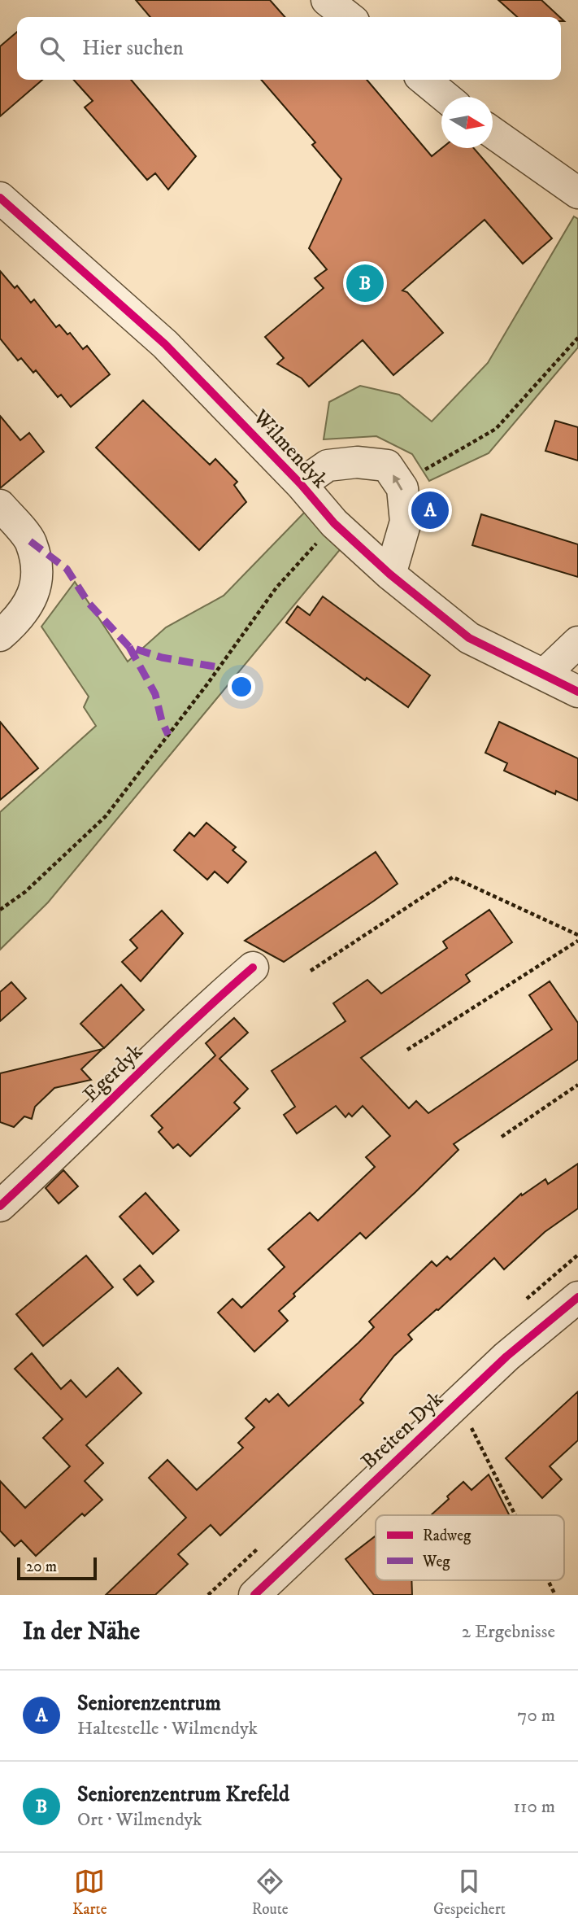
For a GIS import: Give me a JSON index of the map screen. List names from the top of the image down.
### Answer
{
  "streets": {
    "street": ["Wilmendyk", "Egerdyk", "Breiten Dyk"]
  },
  "legend": ["Radweg", "Weg"],
  "scale_bar": "20 m",
  "north": "right",
  "page": {
    "search": "Hier suchen",
    "pins": ["B", "A"],
    "scale": "20 m",
    "heading": ["In der Nähe", "2 Ergebnisse"],
    "list": [
      {
        "mark": "A",
        "name": "Seniorenzentrum",
        "note": "Haltestelle · Wilmendyk",
        "value": "70 m"
      },
      {
        "mark": "B",
        "name": "Seniorenzentrum Krefeld",
        "note": "Ort · Wilmendyk",
        "value": "110 m"
      }
    ],
    "nav": ["Karte", "Route", "Gespeichert"]
  }
}
